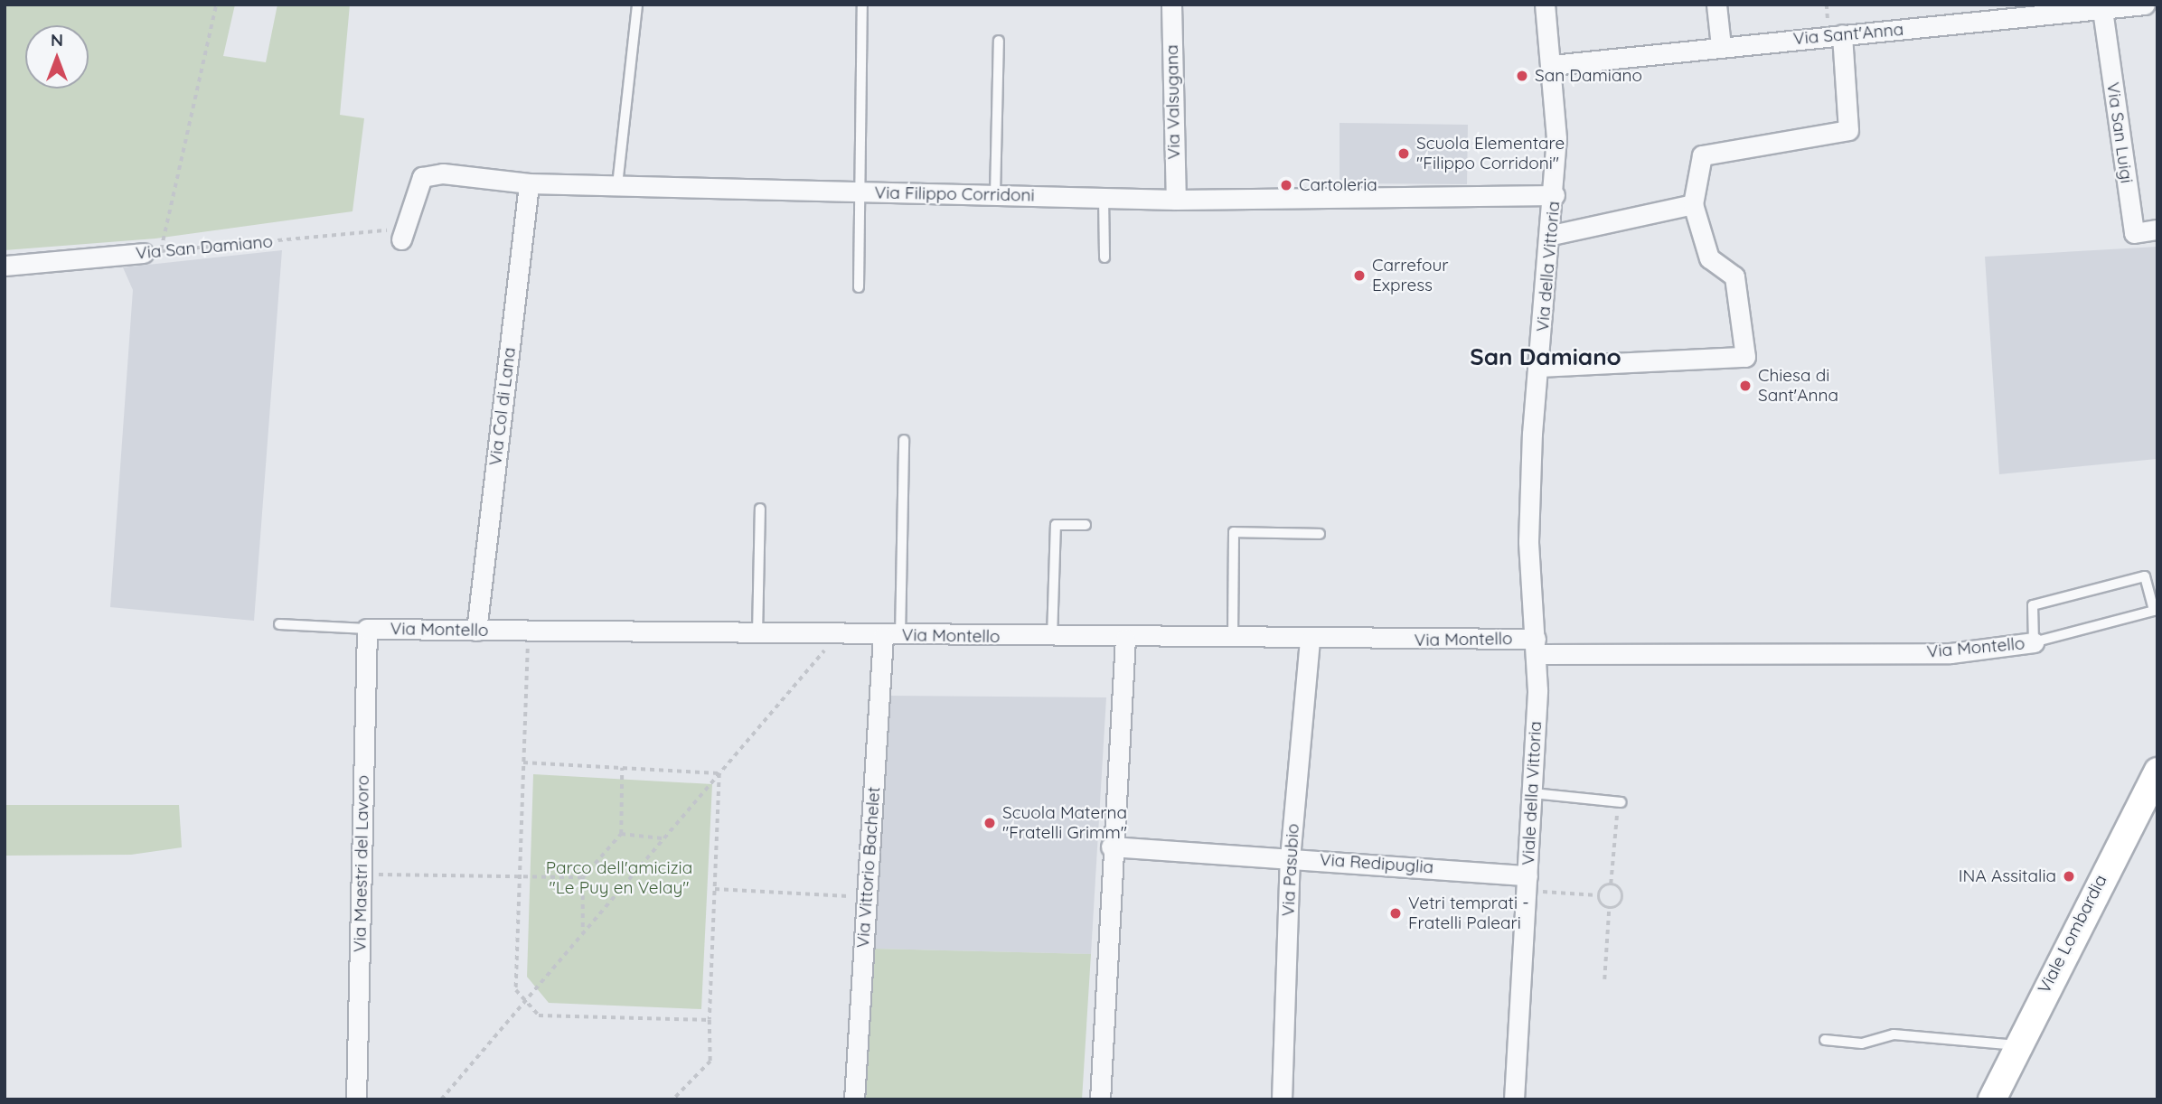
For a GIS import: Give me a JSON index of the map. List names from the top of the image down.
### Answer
{
  "streets": {
    "main road": ["Viale Lombardia"],
    "street": [
      "Via Sant'Anna",
      "Via Valsugana",
      "Via San Luigi",
      "Via Filippo Corridoni",
      "Via San Damiano",
      "Via della Vittoria",
      "Via Col di Lana",
      "Via Montello",
      "Viale della Vittoria",
      "Via Maestri del Lavoro",
      "Via Redipuglia",
      "Via Vittorio Bachelet",
      "Via Pasubio"
    ]
  },
  "crossings": [
    ["Via Sant'Anna", "Via San Luigi"],
    ["Via Sant'Anna", "Via della Vittoria"],
    ["Via Valsugana", "Via Filippo Corridoni"],
    ["Via Filippo Corridoni", "Via San Damiano"],
    ["Via Filippo Corridoni", "Via della Vittoria"],
    ["Via Filippo Corridoni", "Via Col di Lana"],
    ["Via della Vittoria", "Via Montello"],
    ["Via della Vittoria", "Viale della Vittoria"],
    ["Via Col di Lana", "Via Montello"],
    ["Via Montello", "Viale della Vittoria"],
    ["Via Montello", "Via Maestri del Lavoro"],
    ["Via Montello", "Via Vittorio Bachelet"],
    ["Via Montello", "Via Pasubio"],
    ["Viale della Vittoria", "Via Redipuglia"],
    ["Via Redipuglia", "Via Pasubio"]
  ],
  "districts": ["San Damiano"],
  "parks": ["Parco dell'amicizia \"Le Puy en Velay\""],
  "places": [
    "San Damiano",
    "Scuola Elementare \"Filippo Corridoni\"",
    "Cartoleria",
    "Carrefour Express",
    "Chiesa di Sant'Anna",
    "Scuola Materna \"Fratelli Grimm\"",
    "INA Assitalia",
    "Vetri temprati - Fratelli Paleari"
  ],
  "north": "top"
}
